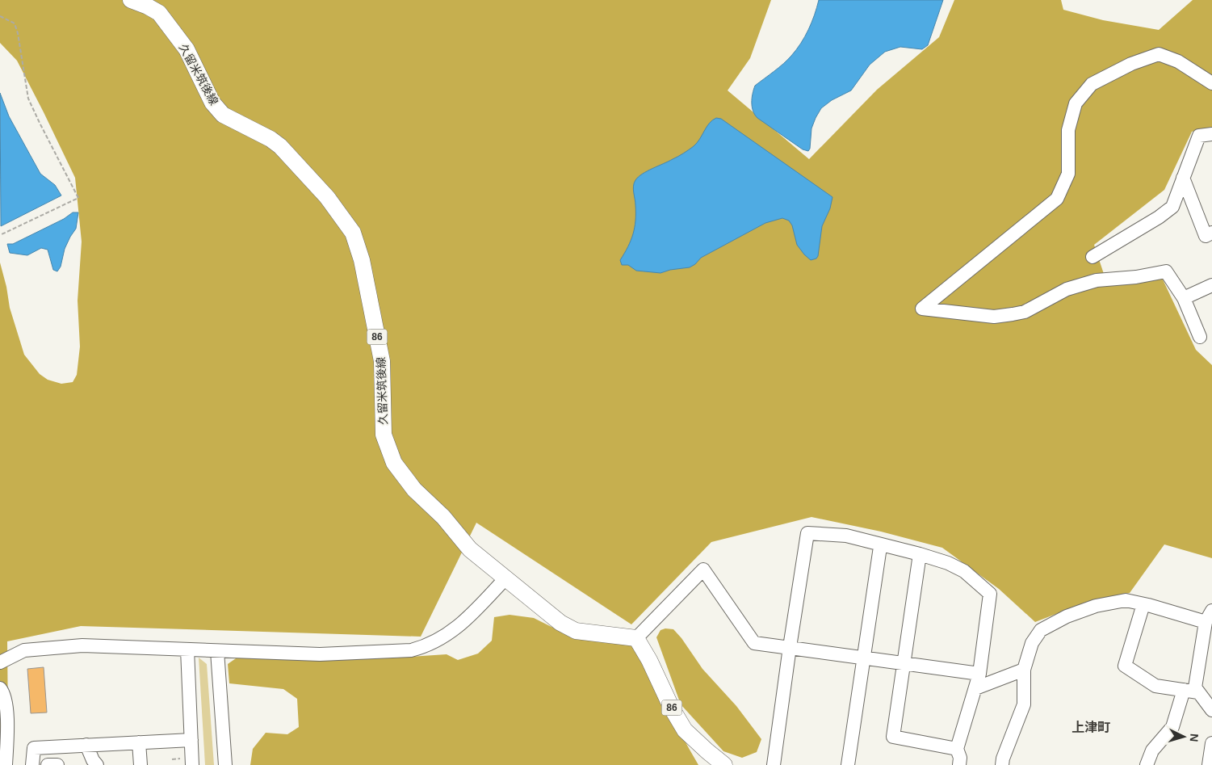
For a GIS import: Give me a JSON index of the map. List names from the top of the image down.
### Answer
{
  "streets": {
    "main road": ["久留米筑後線", "86"]
  },
  "crossings": [
    ["久留米筑後線", "86"]
  ],
  "districts": ["上津町"],
  "north": "right"
}
